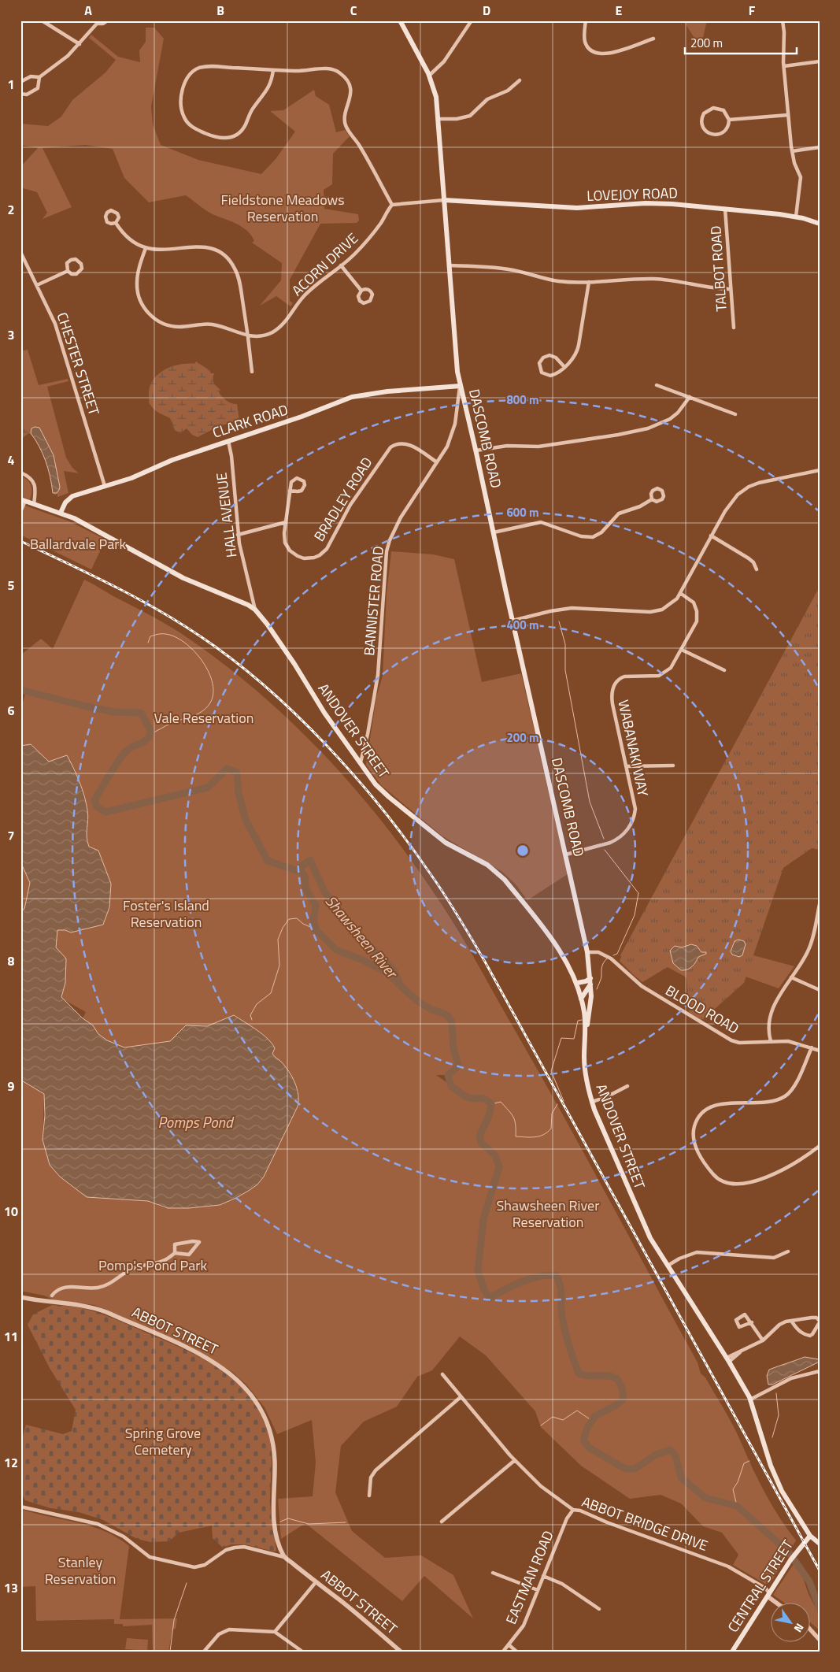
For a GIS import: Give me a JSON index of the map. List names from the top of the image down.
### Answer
{
  "streets": {
    "main road": [
      "LOVEJOY ROAD",
      "CLARK ROAD",
      "DASCOMB ROAD",
      "ANDOVER STREET",
      "CENTRAL STREET"
    ],
    "street": [
      "ACORN DRIVE",
      "TALBOT ROAD",
      "CHESTER STREET",
      "BRADLEY ROAD",
      "HALL AVENUE",
      "BANNISTER ROAD",
      "WABANAKI WAY",
      "BLOOD ROAD",
      "ABBOT STREET",
      "ABBOT BRIDGE DRIVE",
      "EASTMAN ROAD"
    ]
  },
  "crossings": [
    ["LOVEJOY ROAD", "TALBOT ROAD"],
    ["LOVEJOY ROAD", "DASCOMB ROAD"],
    ["CHESTER STREET", "CLARK ROAD"],
    ["CLARK ROAD", "DASCOMB ROAD"],
    ["CLARK ROAD", "HALL AVENUE"],
    ["CLARK ROAD", "BANNISTER ROAD"],
    ["CLARK ROAD", "ANDOVER STREET"],
    ["DASCOMB ROAD", "BANNISTER ROAD"],
    ["DASCOMB ROAD", "ANDOVER STREET"],
    ["DASCOMB ROAD", "WABANAKI WAY"],
    ["DASCOMB ROAD", "BLOOD ROAD"],
    ["BRADLEY ROAD", "BANNISTER ROAD"],
    ["HALL AVENUE", "ANDOVER STREET"],
    ["BANNISTER ROAD", "ANDOVER STREET"],
    ["ANDOVER STREET", "CENTRAL STREET"],
    ["ABBOT BRIDGE DRIVE", "EASTMAN ROAD"],
    ["ABBOT BRIDGE DRIVE", "CENTRAL STREET"]
  ],
  "water": ["Shawsheen River", "Pomps Pond"],
  "parks": [
    "Fieldstone Meadows Reservation",
    "Ballardvale Park",
    "Vale Reservation",
    "Foster's Island Reservation",
    "Shawsheen River Reservation",
    "Pomp's Pond Park",
    "Spring Grove Cemetery",
    "Stanley Reservation"
  ],
  "scale_bar": "200 m",
  "north": "bottom right",
  "grid": {
    "columns": [
      "A",
      "B",
      "C",
      "D",
      "E",
      "F"
    ],
    "rows": [
      "1",
      "2",
      "3",
      "4",
      "5",
      "6",
      "7",
      "8",
      "9",
      "10",
      "11",
      "12",
      "13"
    ]
  },
  "rings": [
    "800 m",
    "600 m",
    "400 m",
    "200 m"
  ]
}
